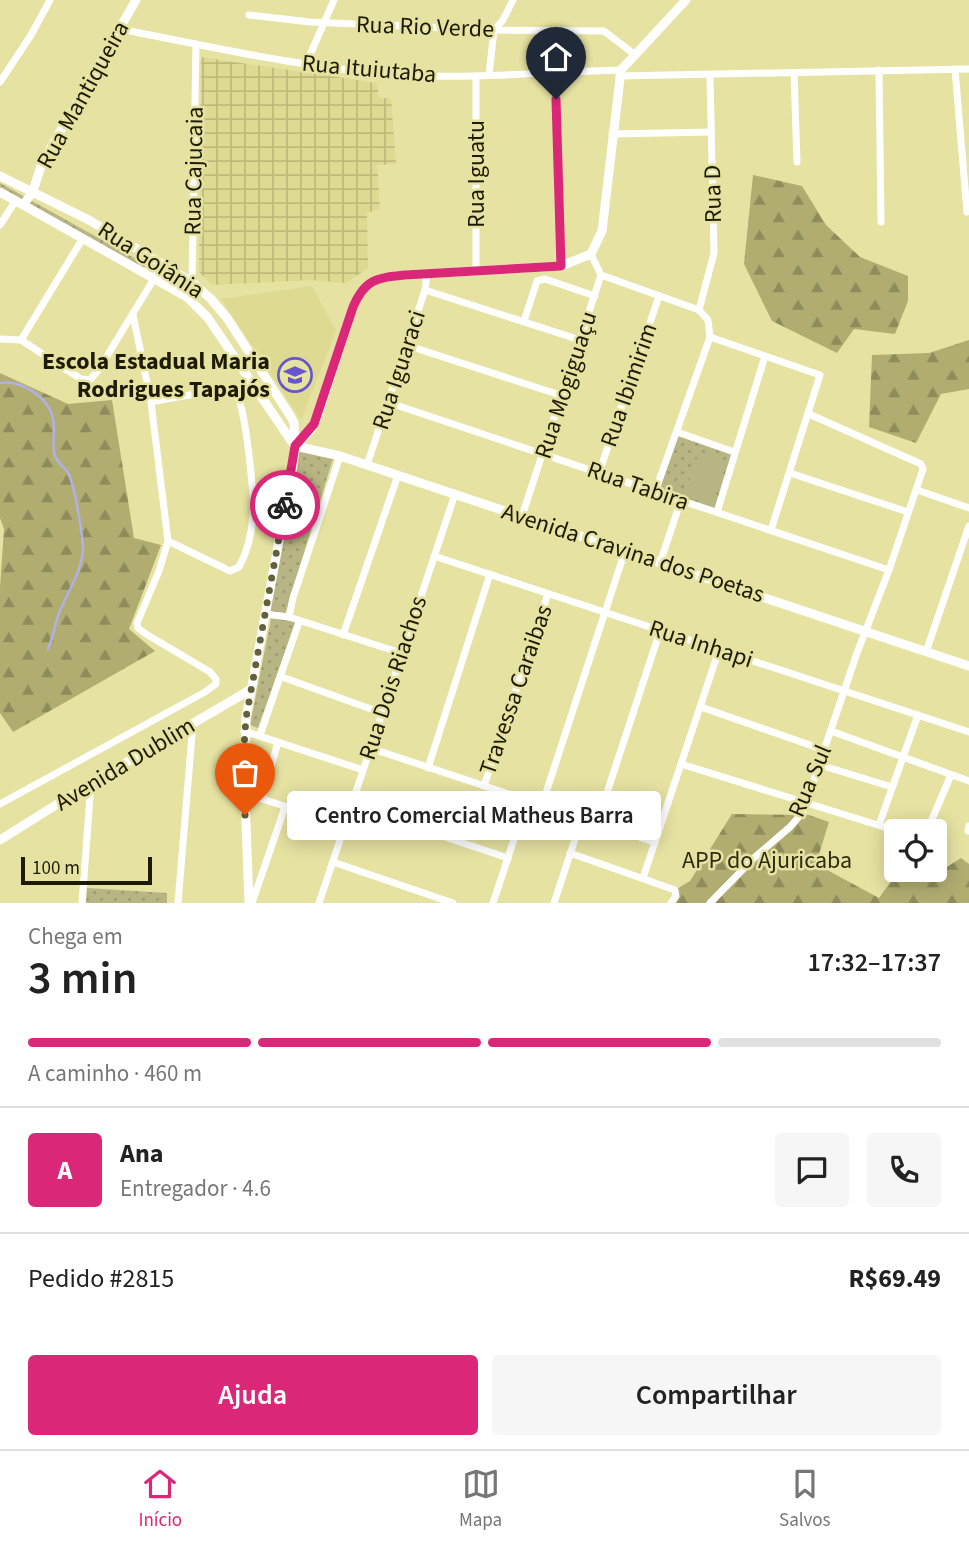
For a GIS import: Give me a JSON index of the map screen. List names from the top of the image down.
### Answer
{
  "streets": {
    "street": [
      "Rua Rio Verde",
      "Rua Ituiutaba",
      "Rua Mantiqueira",
      "Rua Cajucaia",
      "Rua Iguatu",
      "Rua D",
      "Rua Goiânia",
      "Rua Iguaraci",
      "Rua Mogiguaçu",
      "Rua Ibimirim",
      "Rua Tabira",
      "Avenida Cravina dos Poetas",
      "Rua Inhapi",
      "Rua Dois Riachos",
      "Travessa Caraibas",
      "Avenida Dublim",
      "Rua Sul"
    ]
  },
  "crossings": [
    ["Rua Ituiutaba", "Rua Mantiqueira"],
    ["Rua Ituiutaba", "Rua Cajucaia"],
    ["Rua Ituiutaba", "Rua Iguatu"],
    ["Rua Ituiutaba", "Rua D"],
    ["Rua Mantiqueira", "Rua Goiânia"],
    ["Rua Cajucaia", "Rua Goiânia"],
    ["Rua Goiânia", "Avenida Cravina dos Poetas"],
    ["Rua Iguaraci", "Rua Tabira"],
    ["Rua Iguaraci", "Avenida Cravina dos Poetas"],
    ["Rua Mogiguaçu", "Rua Tabira"],
    ["Rua Mogiguaçu", "Avenida Cravina dos Poetas"],
    ["Rua Ibimirim", "Rua Tabira"],
    ["Rua Tabira", "Rua Sul"],
    ["Avenida Cravina dos Poetas", "Rua Dois Riachos"],
    ["Avenida Cravina dos Poetas", "Rua Sul"],
    ["Rua Inhapi", "Rua Dois Riachos"],
    ["Rua Inhapi", "Travessa Caraibas"],
    ["Rua Inhapi", "Rua Sul"]
  ],
  "parks": ["APP do Ajuricaba"],
  "places": {
    "school or university": ["Escola Estadual Maria Rodrigues Tapajós"],
    "other": ["Centro Comercial Matheus Barra"]
  },
  "scale_bar": "100 m",
  "page": {
    "bubble": "Centro Comercial Matheus Barra",
    "scale": "100 m",
    "heading": ["3 min", "Chega em", "17:32–17:37"],
    "panel": [
      "Ana",
      "Entregador · 4.6",
      "Pedido #2815",
      "R$69.49"
    ],
    "bar": "A caminho · 460 m",
    "round": "A",
    "buttons": ["Ajuda", "Compartilhar"],
    "tabs": ["Início", "Mapa", "Salvos"]
  }
}
